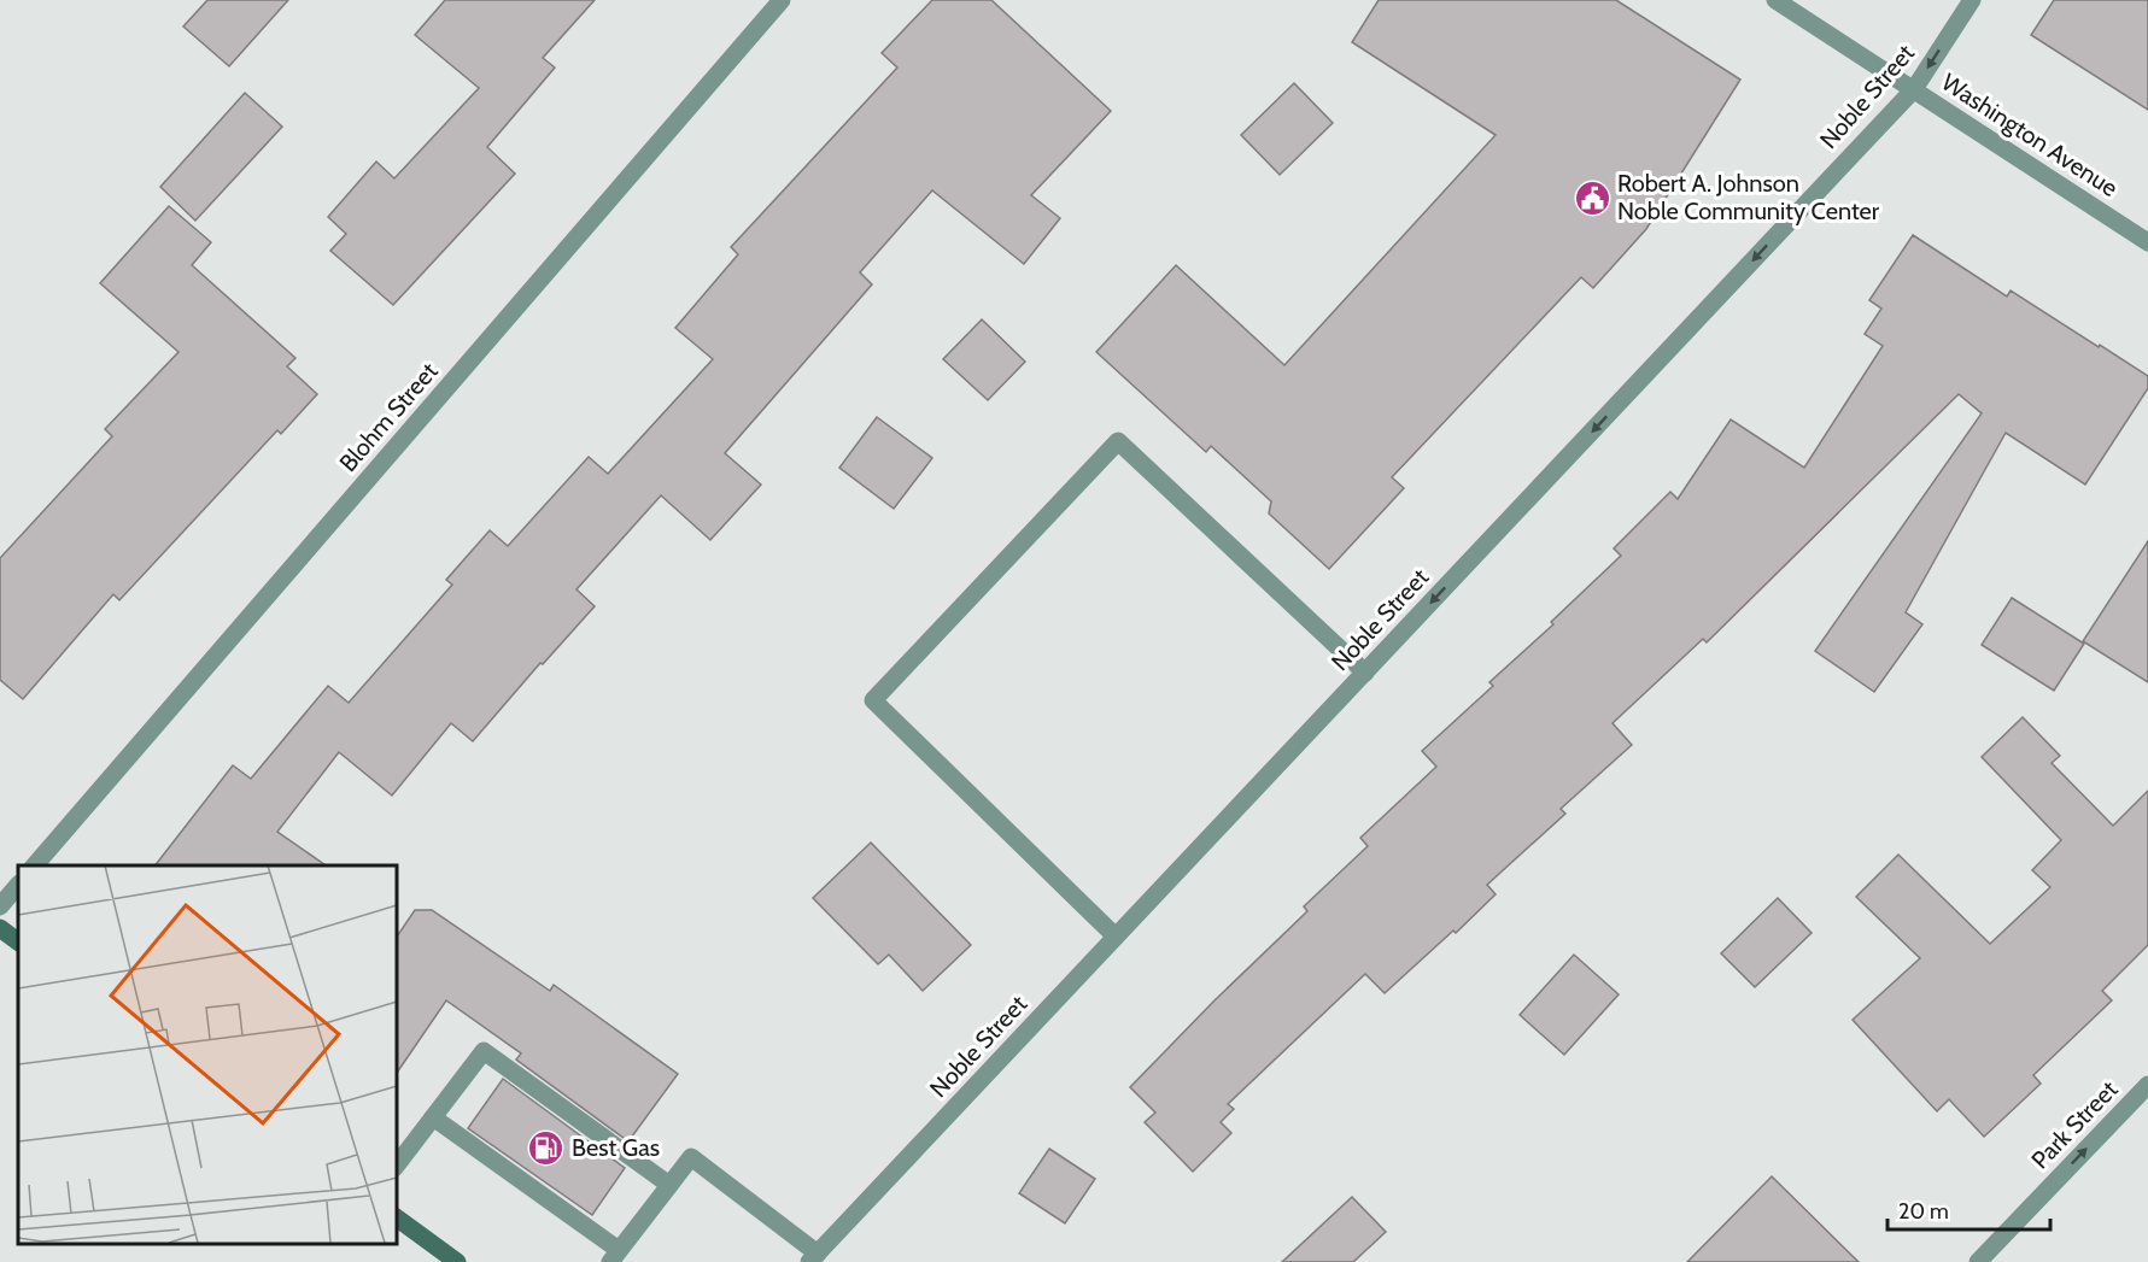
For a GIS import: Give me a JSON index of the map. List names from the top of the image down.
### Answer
{
  "streets": {
    "street": [
      "Noble Street",
      "Washington Avenue",
      "Blohm Street",
      "Park Street"
    ]
  },
  "crossings": [
    ["Noble Street", "Washington Avenue"]
  ],
  "one_way": ["Noble Street", "Park Street"],
  "places": {
    "public building": ["Robert A. Johnson Noble Community Center"],
    "fuel station": ["Best Gas"]
  },
  "scale_bar": "20 m"
}
